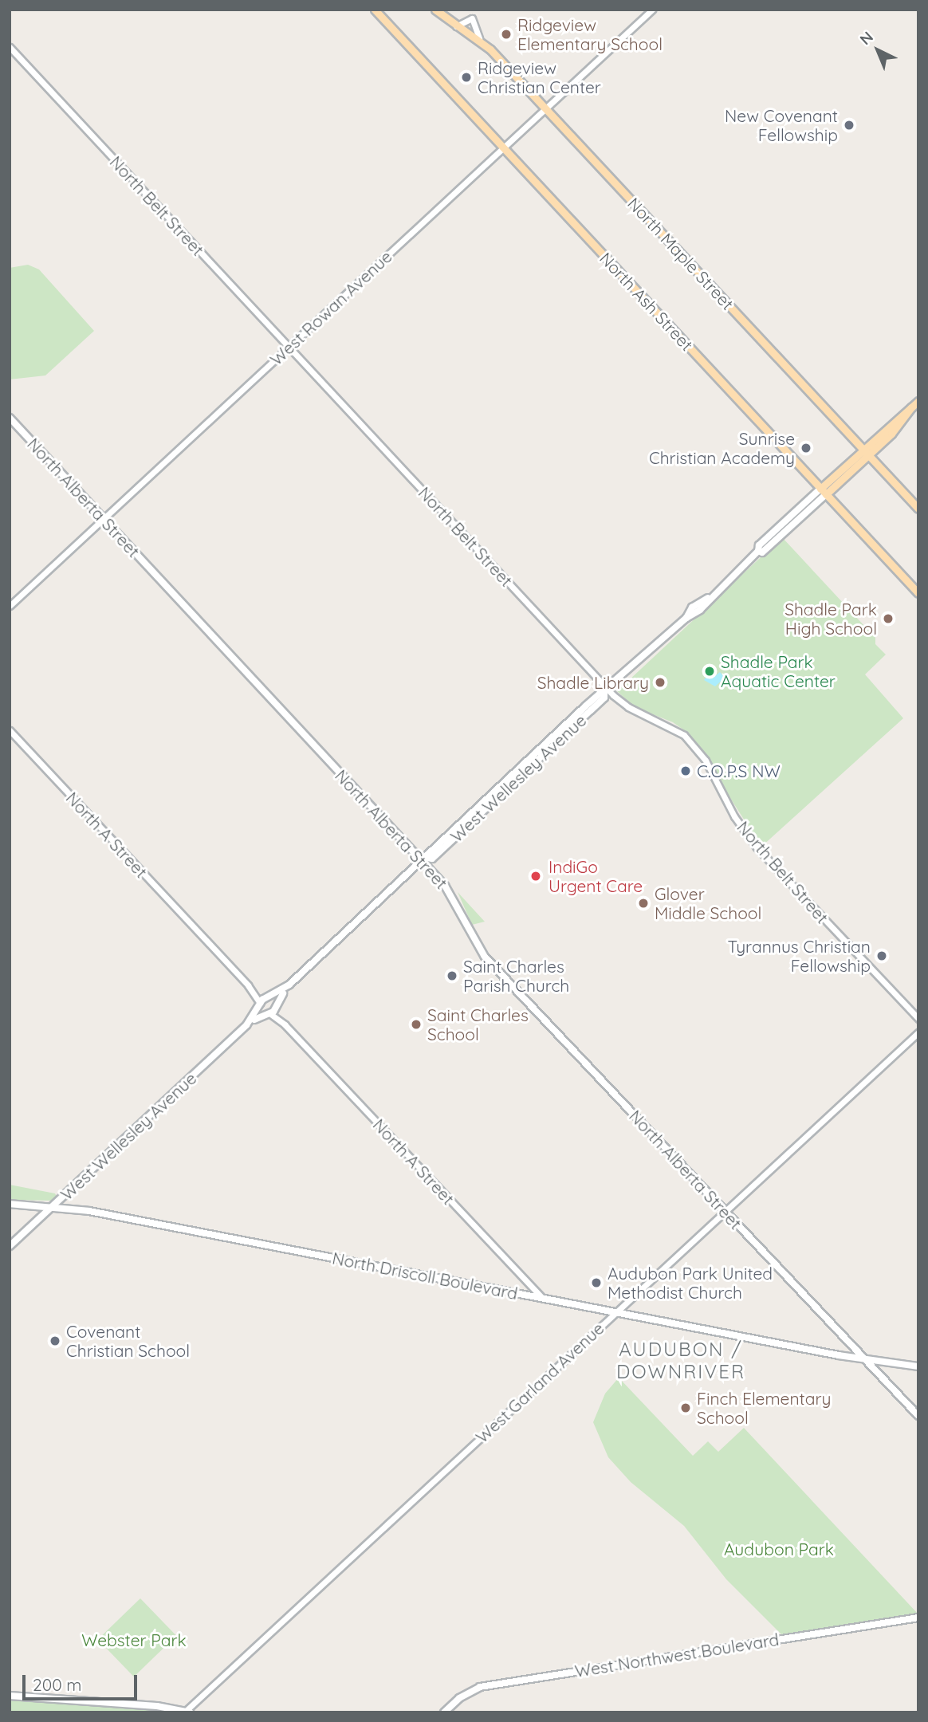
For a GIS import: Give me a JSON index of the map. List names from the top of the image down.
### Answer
{
  "streets": {
    "main road": [
      "North Maple Street",
      "North Ash Street",
      "North Alberta Street",
      "West Wellesley Avenue",
      "North Driscoll Boulevard",
      "West Northwest Boulevard"
    ],
    "street": [
      "North Belt Street",
      "West Rowan Avenue",
      "North A Street",
      "West Garland Avenue"
    ]
  },
  "crossings": [
    ["North Belt Street", "West Rowan Avenue"],
    ["North Belt Street", "West Wellesley Avenue"],
    ["North Maple Street", "West Rowan Avenue"],
    ["North Maple Street", "West Wellesley Avenue"],
    ["North Ash Street", "West Rowan Avenue"],
    ["North Ash Street", "West Wellesley Avenue"],
    ["West Rowan Avenue", "North Alberta Street"],
    ["North Alberta Street", "West Wellesley Avenue"],
    ["North Alberta Street", "North Driscoll Boulevard"],
    ["North Alberta Street", "West Garland Avenue"],
    ["West Wellesley Avenue", "North A Street"],
    ["West Wellesley Avenue", "North Driscoll Boulevard"],
    ["North A Street", "North Driscoll Boulevard"],
    ["North Driscoll Boulevard", "West Garland Avenue"]
  ],
  "districts": ["AUDUBON / DOWNRIVER"],
  "parks": ["Audubon Park", "Webster Park"],
  "places": [
    "Ridgeview Elementary School",
    "Ridgeview Christian Center",
    "New Covenant Fellowship",
    "Sunrise Christian Academy",
    "Shadle Park High School",
    "Shadle Park Aquatic Center",
    "Shadle Library",
    "C.O.P.S NW",
    "IndiGo Urgent Care",
    "Glover Middle School",
    "Tyrannus Christian Fellowship",
    "Saint Charles Parish Church",
    "Saint Charles School",
    "Audubon Park United Methodist Church",
    "Covenant Christian School",
    "Finch Elementary School"
  ],
  "scale_bar": "200 m",
  "north": "top left"
}
